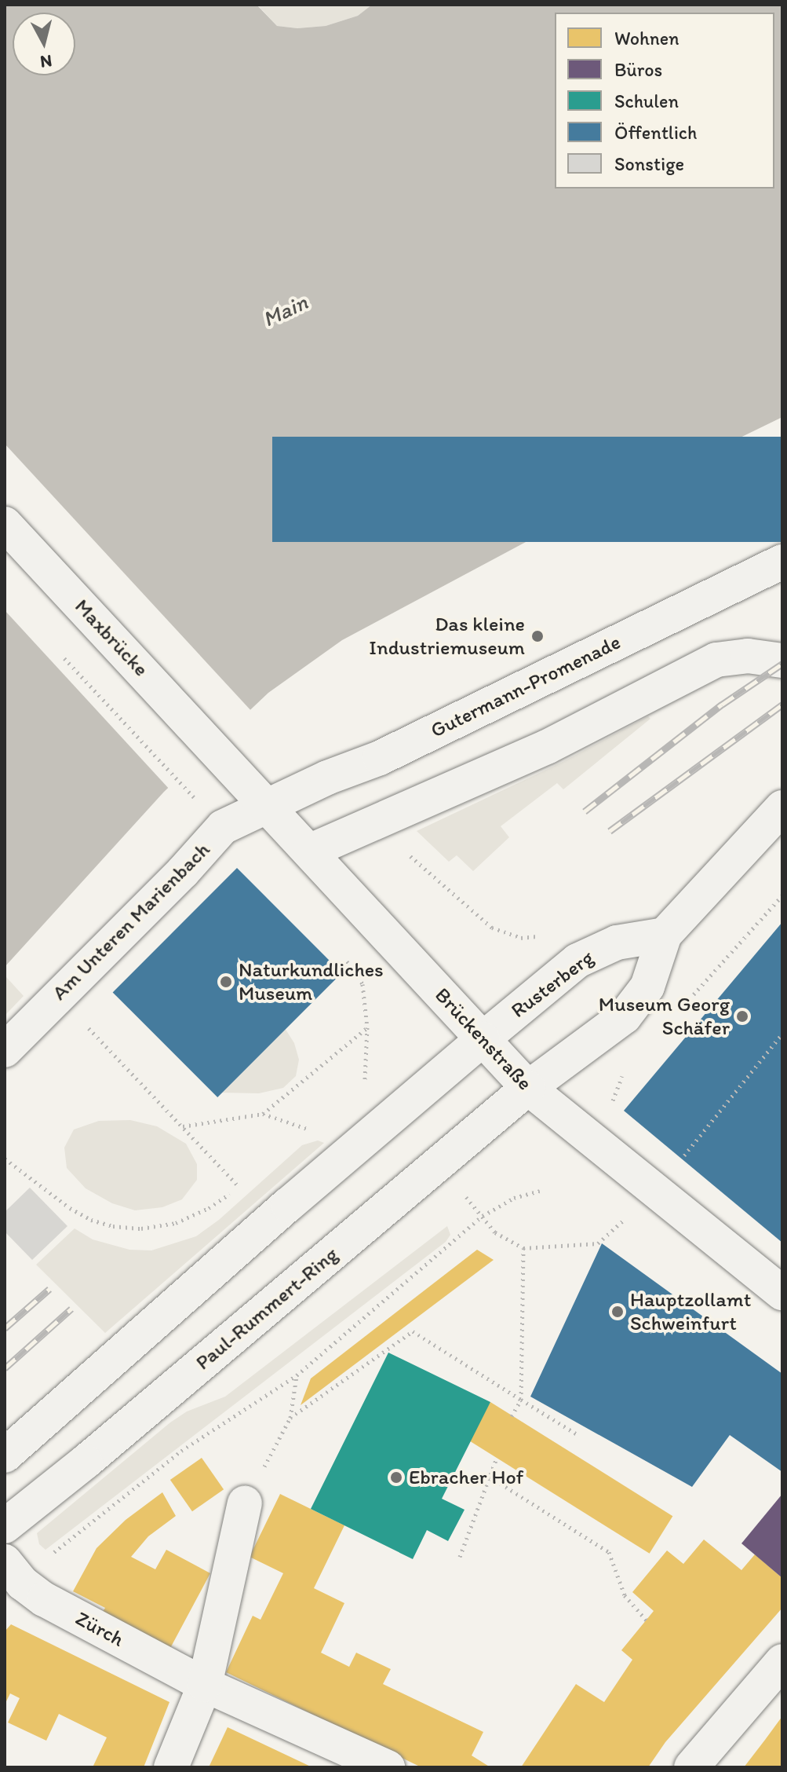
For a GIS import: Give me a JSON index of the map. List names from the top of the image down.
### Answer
{
  "streets": {
    "street": [
      "Maxbrücke",
      "Gutermann-Promenade",
      "Am Unteren Marienbach",
      "Rusterberg",
      "Brückenstraße",
      "Paul-Rummert-Ring",
      "Zürch"
    ]
  },
  "crossings": [
    ["Maxbrücke", "Brückenstraße"],
    ["Gutermann-Promenade", "Am Unteren Marienbach"],
    ["Gutermann-Promenade", "Brückenstraße"],
    ["Am Unteren Marienbach", "Brückenstraße"],
    ["Rusterberg", "Brückenstraße"],
    ["Brückenstraße", "Paul-Rummert-Ring"]
  ],
  "water": ["Main"],
  "places": [
    "Das kleine Industriemuseum",
    "Naturkundliches Museum",
    "Museum Georg Schäfer",
    "Hauptzollamt Schweinfurt",
    "Ebracher Hof"
  ],
  "legend": [
    "Wohnen",
    "Büros",
    "Schulen",
    "Öffentlich",
    "Sonstige"
  ],
  "north": "bottom"
}
